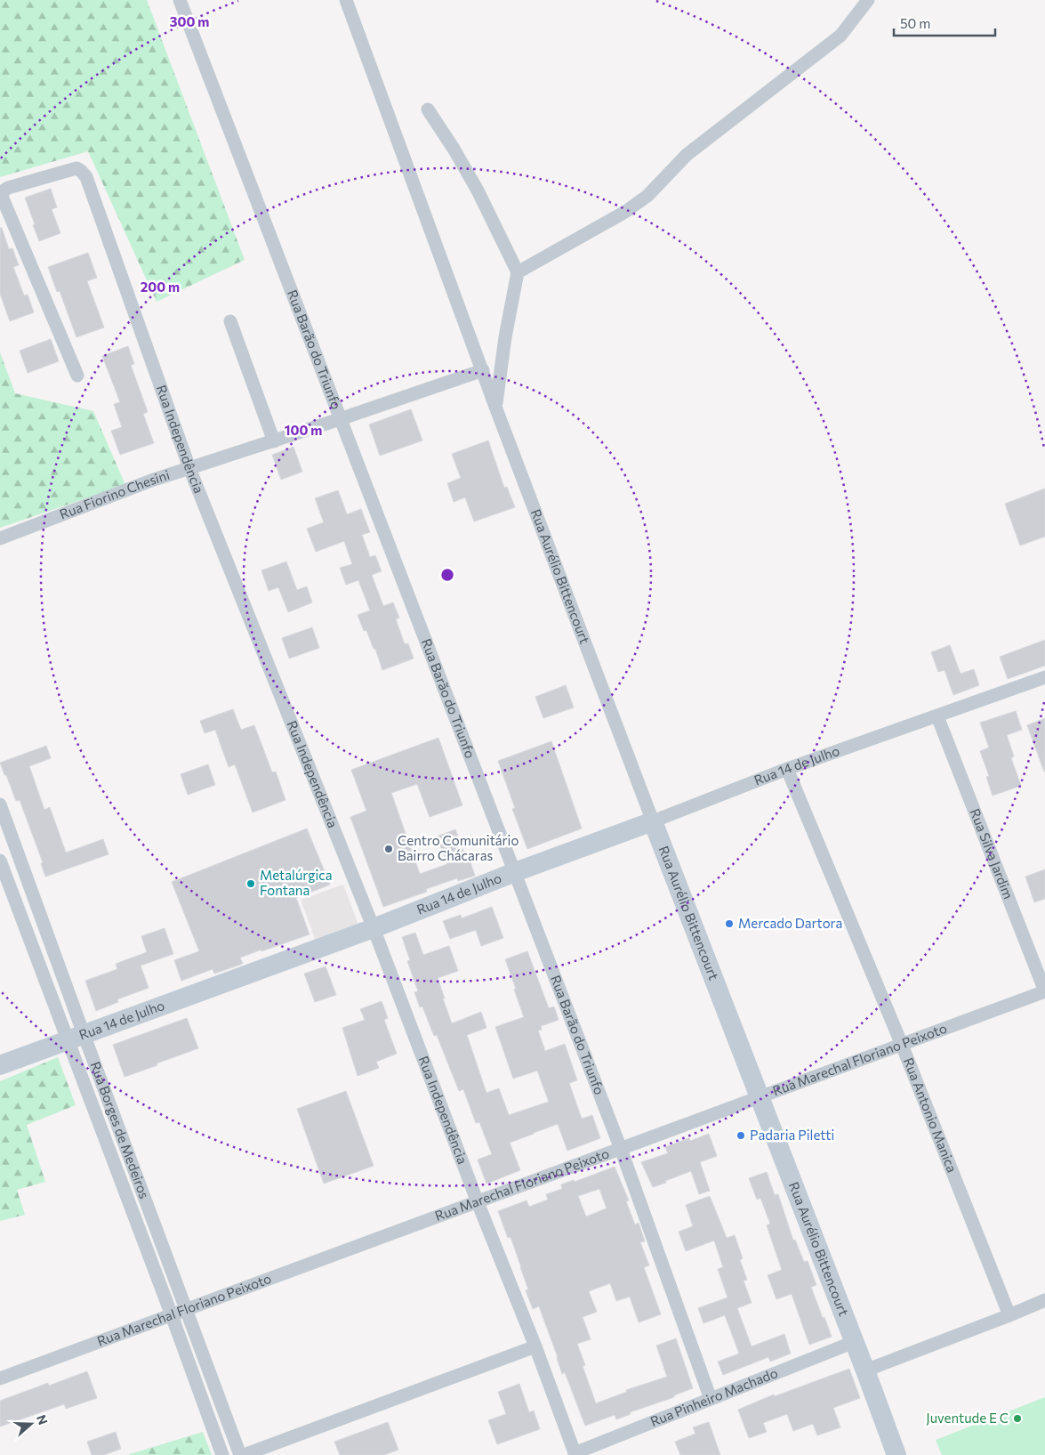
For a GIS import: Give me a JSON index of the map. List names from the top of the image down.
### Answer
{
  "streets": {
    "street": [
      "Rua Barão do Triunfo",
      "Rua Independência",
      "Rua Fiorino Chesini",
      "Rua Aurélio Bittencourt",
      "Rua 14 de Julho",
      "Rua Silva Jardim",
      "Rua Marechal Floriano Peixoto",
      "Rua Antonio Manica",
      "Rua Borges de Medeiros",
      "Rua Pinheiro Machado"
    ]
  },
  "crossings": [
    ["Rua Barão do Triunfo", "Rua Fiorino Chesini"],
    ["Rua Barão do Triunfo", "Rua 14 de Julho"],
    ["Rua Barão do Triunfo", "Rua Marechal Floriano Peixoto"],
    ["Rua Barão do Triunfo", "Rua Pinheiro Machado"],
    ["Rua Independência", "Rua Fiorino Chesini"],
    ["Rua Independência", "Rua 14 de Julho"],
    ["Rua Independência", "Rua Marechal Floriano Peixoto"],
    ["Rua Independência", "Rua Pinheiro Machado"],
    ["Rua Fiorino Chesini", "Rua Aurélio Bittencourt"],
    ["Rua Aurélio Bittencourt", "Rua 14 de Julho"],
    ["Rua Aurélio Bittencourt", "Rua Marechal Floriano Peixoto"],
    ["Rua Aurélio Bittencourt", "Rua Pinheiro Machado"],
    ["Rua 14 de Julho", "Rua Silva Jardim"],
    ["Rua 14 de Julho", "Rua Antonio Manica"],
    ["Rua 14 de Julho", "Rua Borges de Medeiros"],
    ["Rua Silva Jardim", "Rua Marechal Floriano Peixoto"],
    ["Rua Marechal Floriano Peixoto", "Rua Antonio Manica"],
    ["Rua Marechal Floriano Peixoto", "Rua Borges de Medeiros"]
  ],
  "places": [
    "Centro Comunitário Bairro Chácaras",
    "Metalúrgica Fontana",
    "Mercado Dartora",
    "Padaria Piletti",
    "Juventude E C"
  ],
  "scale_bar": "50 m",
  "north": "right",
  "rings": ["300 m", "200 m", "100 m"]
}
